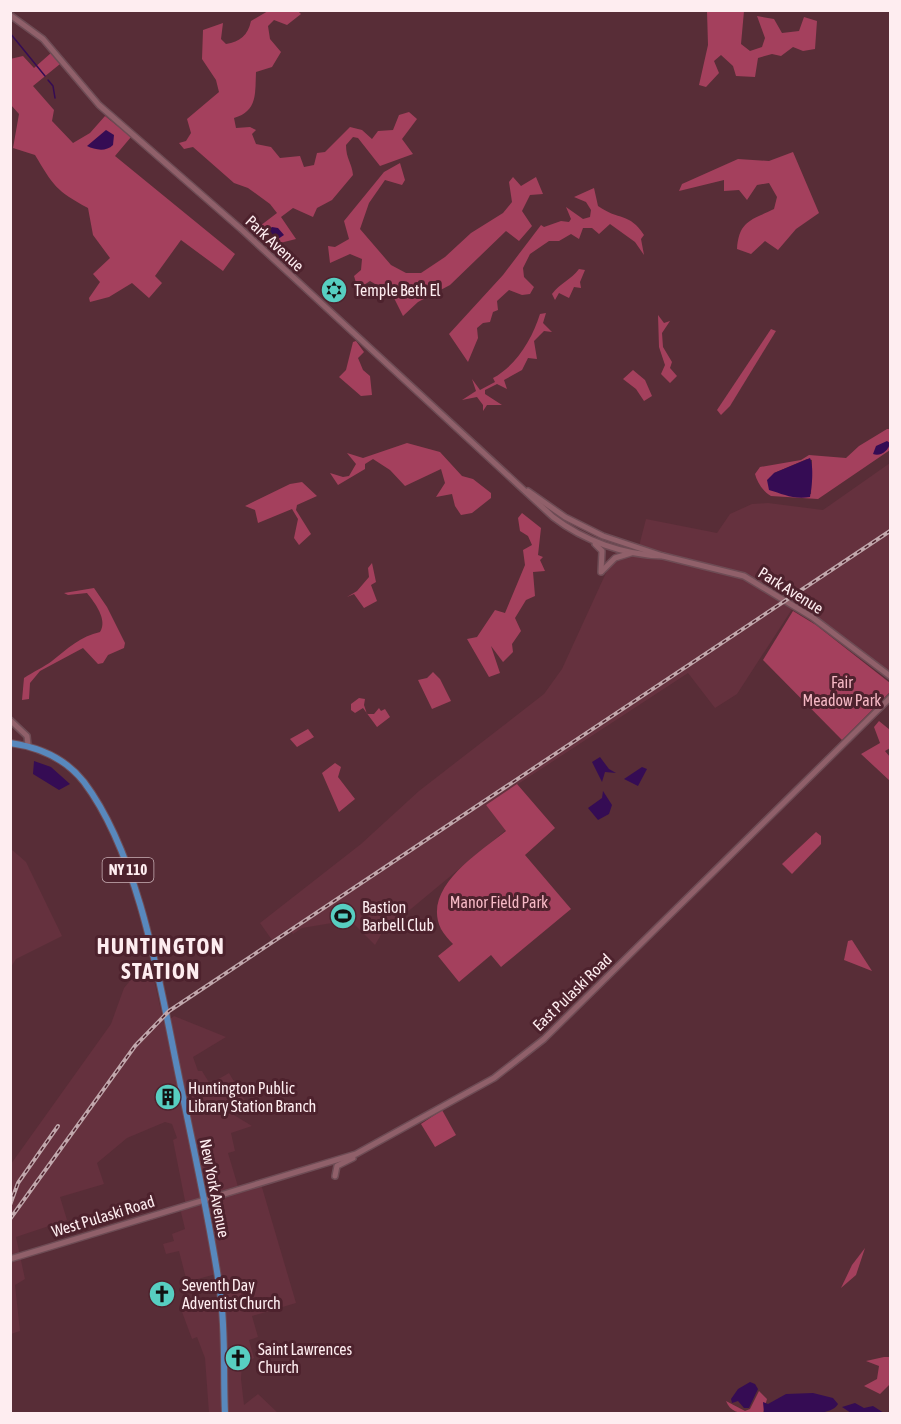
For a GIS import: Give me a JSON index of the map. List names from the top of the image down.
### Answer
{
  "streets": {
    "main road": [
      "Park Avenue",
      "NY 110",
      "East Pulaski Road",
      "New York Avenue",
      "West Pulaski Road"
    ]
  },
  "crossings": [
    ["East Pulaski Road", "New York Avenue"],
    ["East Pulaski Road", "West Pulaski Road"],
    ["New York Avenue", "West Pulaski Road"]
  ],
  "districts": ["HUNTINGTON STATION"],
  "parks": ["Fair Meadow Park", "Manor Field Park"],
  "places": {
    "synagogue": ["Temple Beth El"],
    "sports": ["Bastion Barbell Club"],
    "building": ["Huntington Public Library Station Branch"],
    "church": ["Seventh Day Adventist Church", "Saint Lawrences Church"]
  }
}
